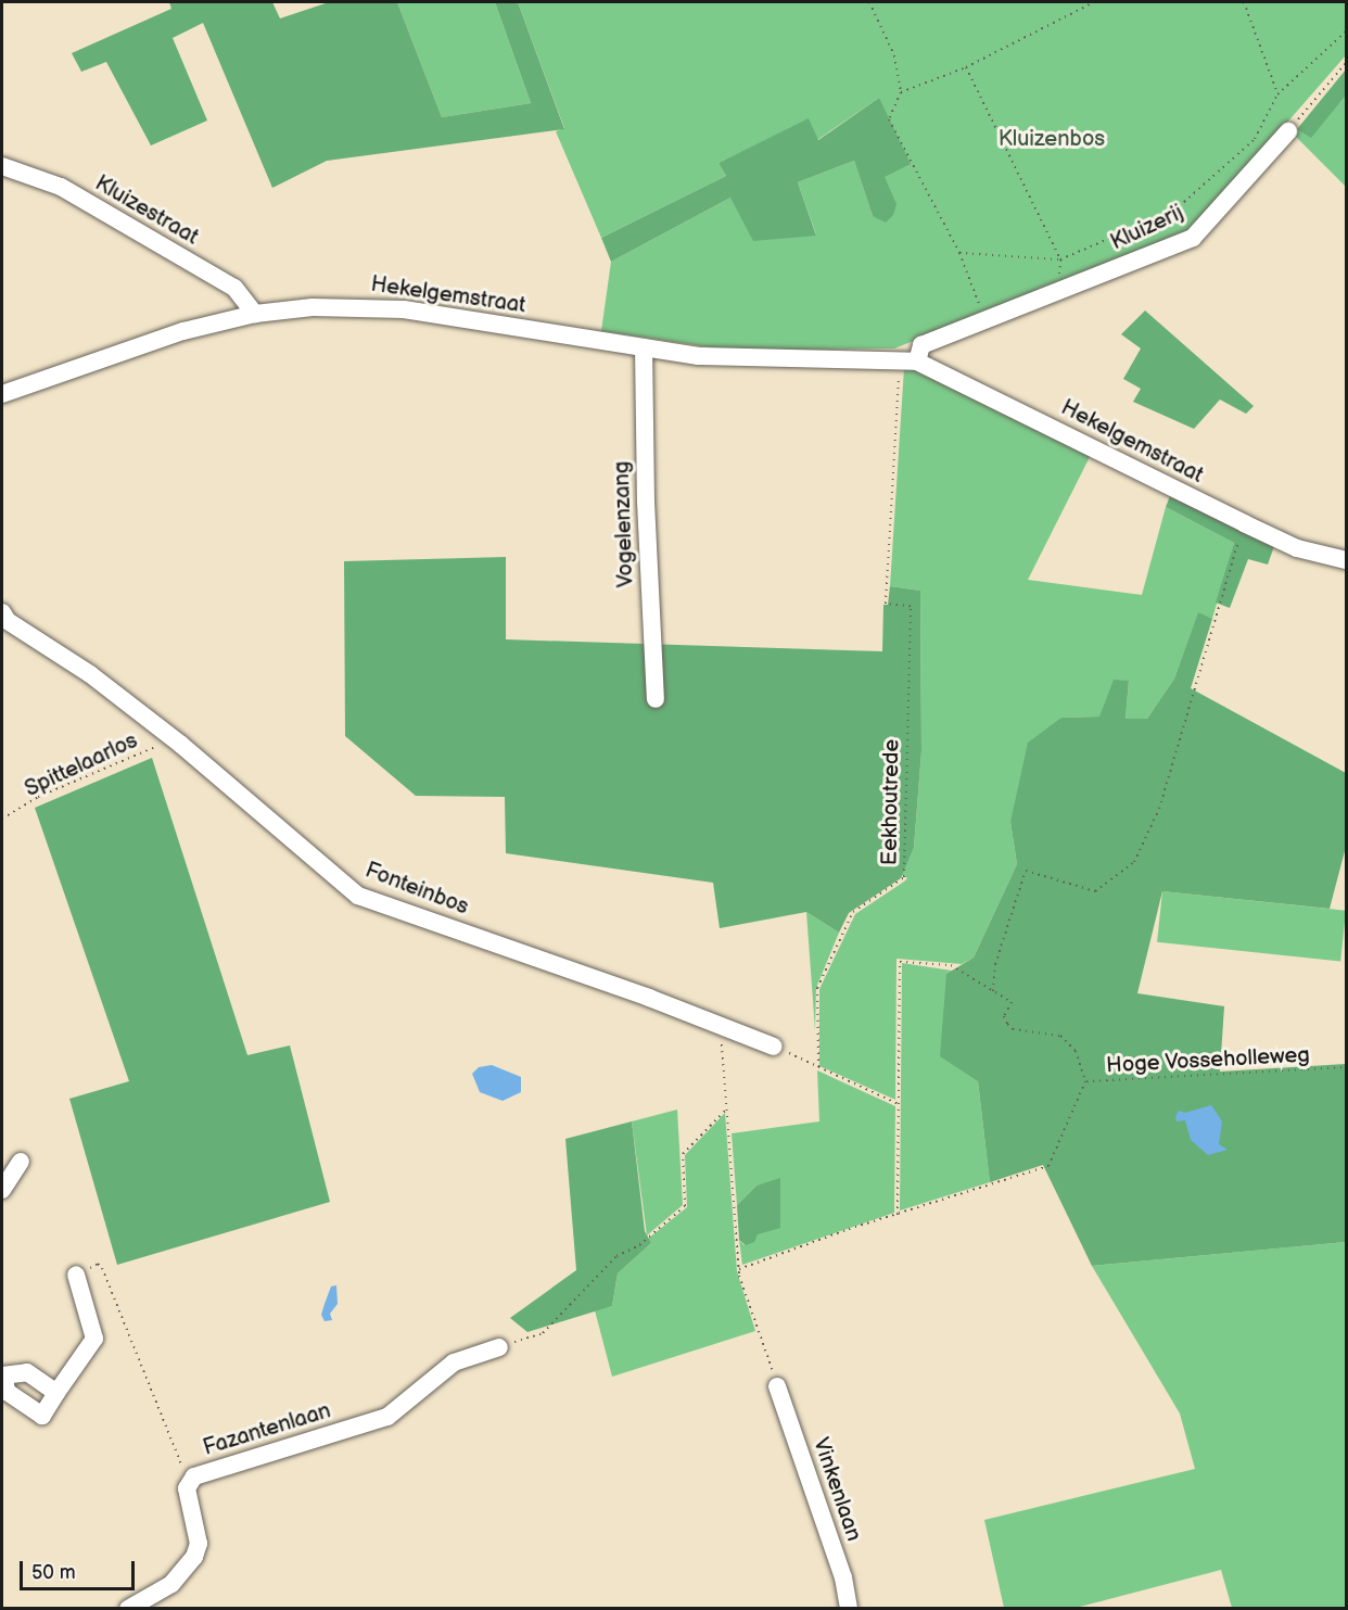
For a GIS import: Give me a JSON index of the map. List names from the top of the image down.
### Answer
{
  "streets": {
    "street": [
      "Kluizestraat",
      "Kluizerij",
      "Hekelgemstraat",
      "Vogelenzang",
      "Fonteinbos",
      "Fazantenlaan",
      "Vinkenlaan"
    ],
    "path": ["Spittelaarlos", "Eekhoutrede", "Hoge Vosseholleweg"]
  },
  "crossings": [
    ["Kluizestraat", "Hekelgemstraat"],
    ["Kluizerij", "Hekelgemstraat"],
    ["Kluizerij", "Eekhoutrede"],
    ["Hekelgemstraat", "Vogelenzang"],
    ["Hekelgemstraat", "Eekhoutrede"],
    ["Spittelaarlos", "Fonteinbos"]
  ],
  "parks": ["Kluizenbos"],
  "scale_bar": "50 m"
}
